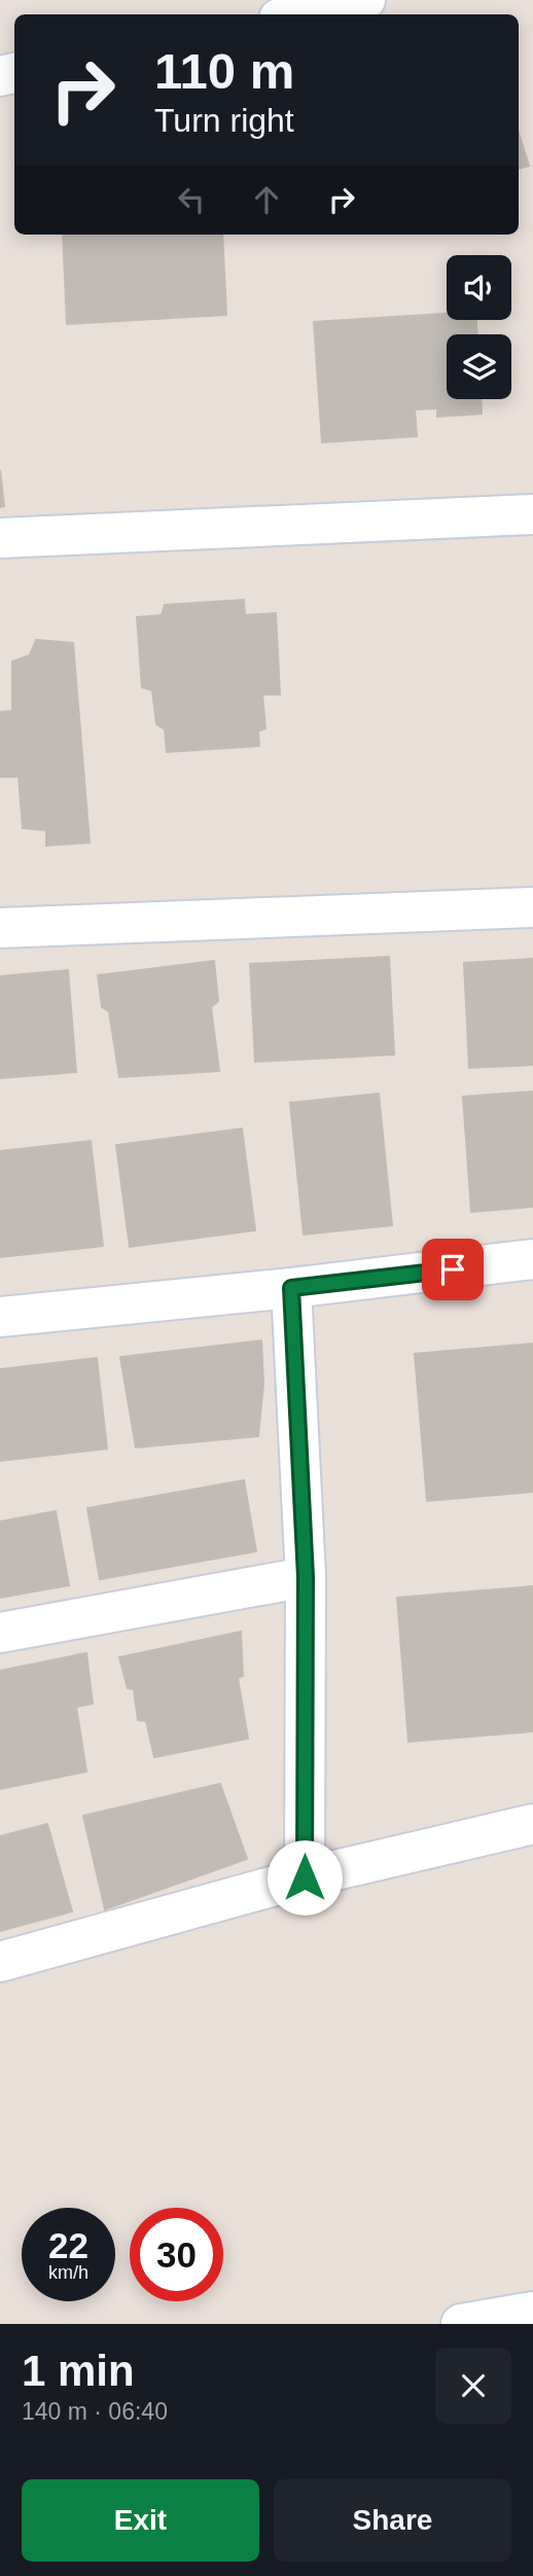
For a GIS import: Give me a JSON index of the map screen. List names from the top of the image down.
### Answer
{
  "page": {
    "turn": ["110 m", "Turn right"],
    "speed": "22 km/h",
    "limit": "30",
    "heading": ["1 min", "140 m · 06:40"],
    "buttons": ["Exit", "Share"]
  }
}
